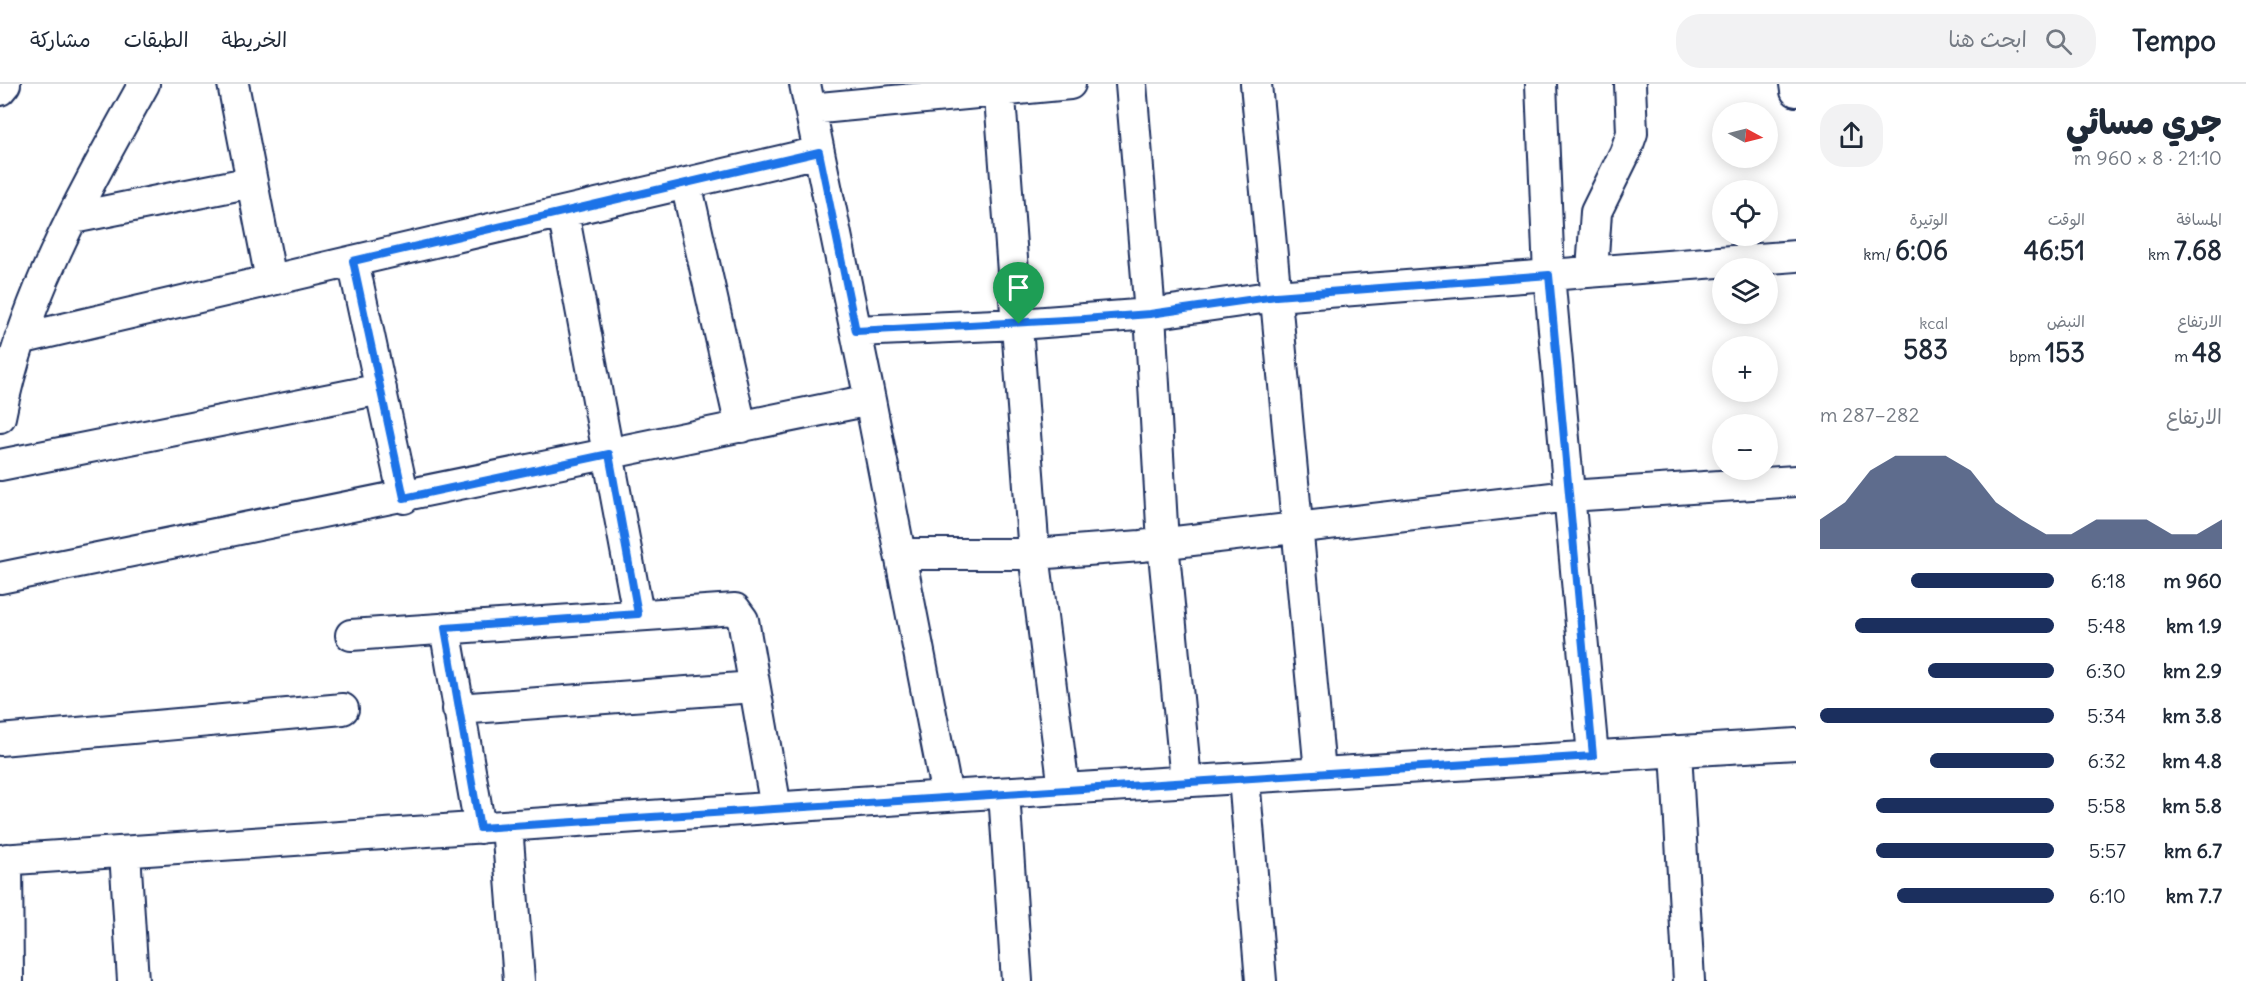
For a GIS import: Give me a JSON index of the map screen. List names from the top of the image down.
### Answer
{
  "north": "right",
  "page": {
    "header": "Tempo",
    "search": "ابحث هنا",
    "nav": ["الخريطة", "الطبقات", "مشاركة"],
    "heading": ["جري مسائي", "21:10 · 8 × 960 m"],
    "map_buttons": ["+", "−"],
    "stats": [
      ["المسافة", "7.68 km"],
      ["الوقت", "46:51"],
      ["الوتيرة", "6:06 /km"],
      ["الارتفاع", "48 m"],
      ["النبض", "153 bpm"],
      ["kcal", "583"]
    ],
    "chart": ["الارتفاع", "282–287 m"],
    "list": [
      {
        "name": "960 m",
        "note": "6:18"
      },
      {
        "name": "1.9 km",
        "note": "5:48"
      },
      {
        "name": "2.9 km",
        "note": "6:30"
      },
      {
        "name": "3.8 km",
        "note": "5:34"
      },
      {
        "name": "4.8 km",
        "note": "6:32"
      },
      {
        "name": "5.8 km",
        "note": "5:58"
      },
      {
        "name": "6.7 km",
        "note": "5:57"
      },
      {
        "name": "7.7 km",
        "note": "6:10"
      }
    ]
  }
}
